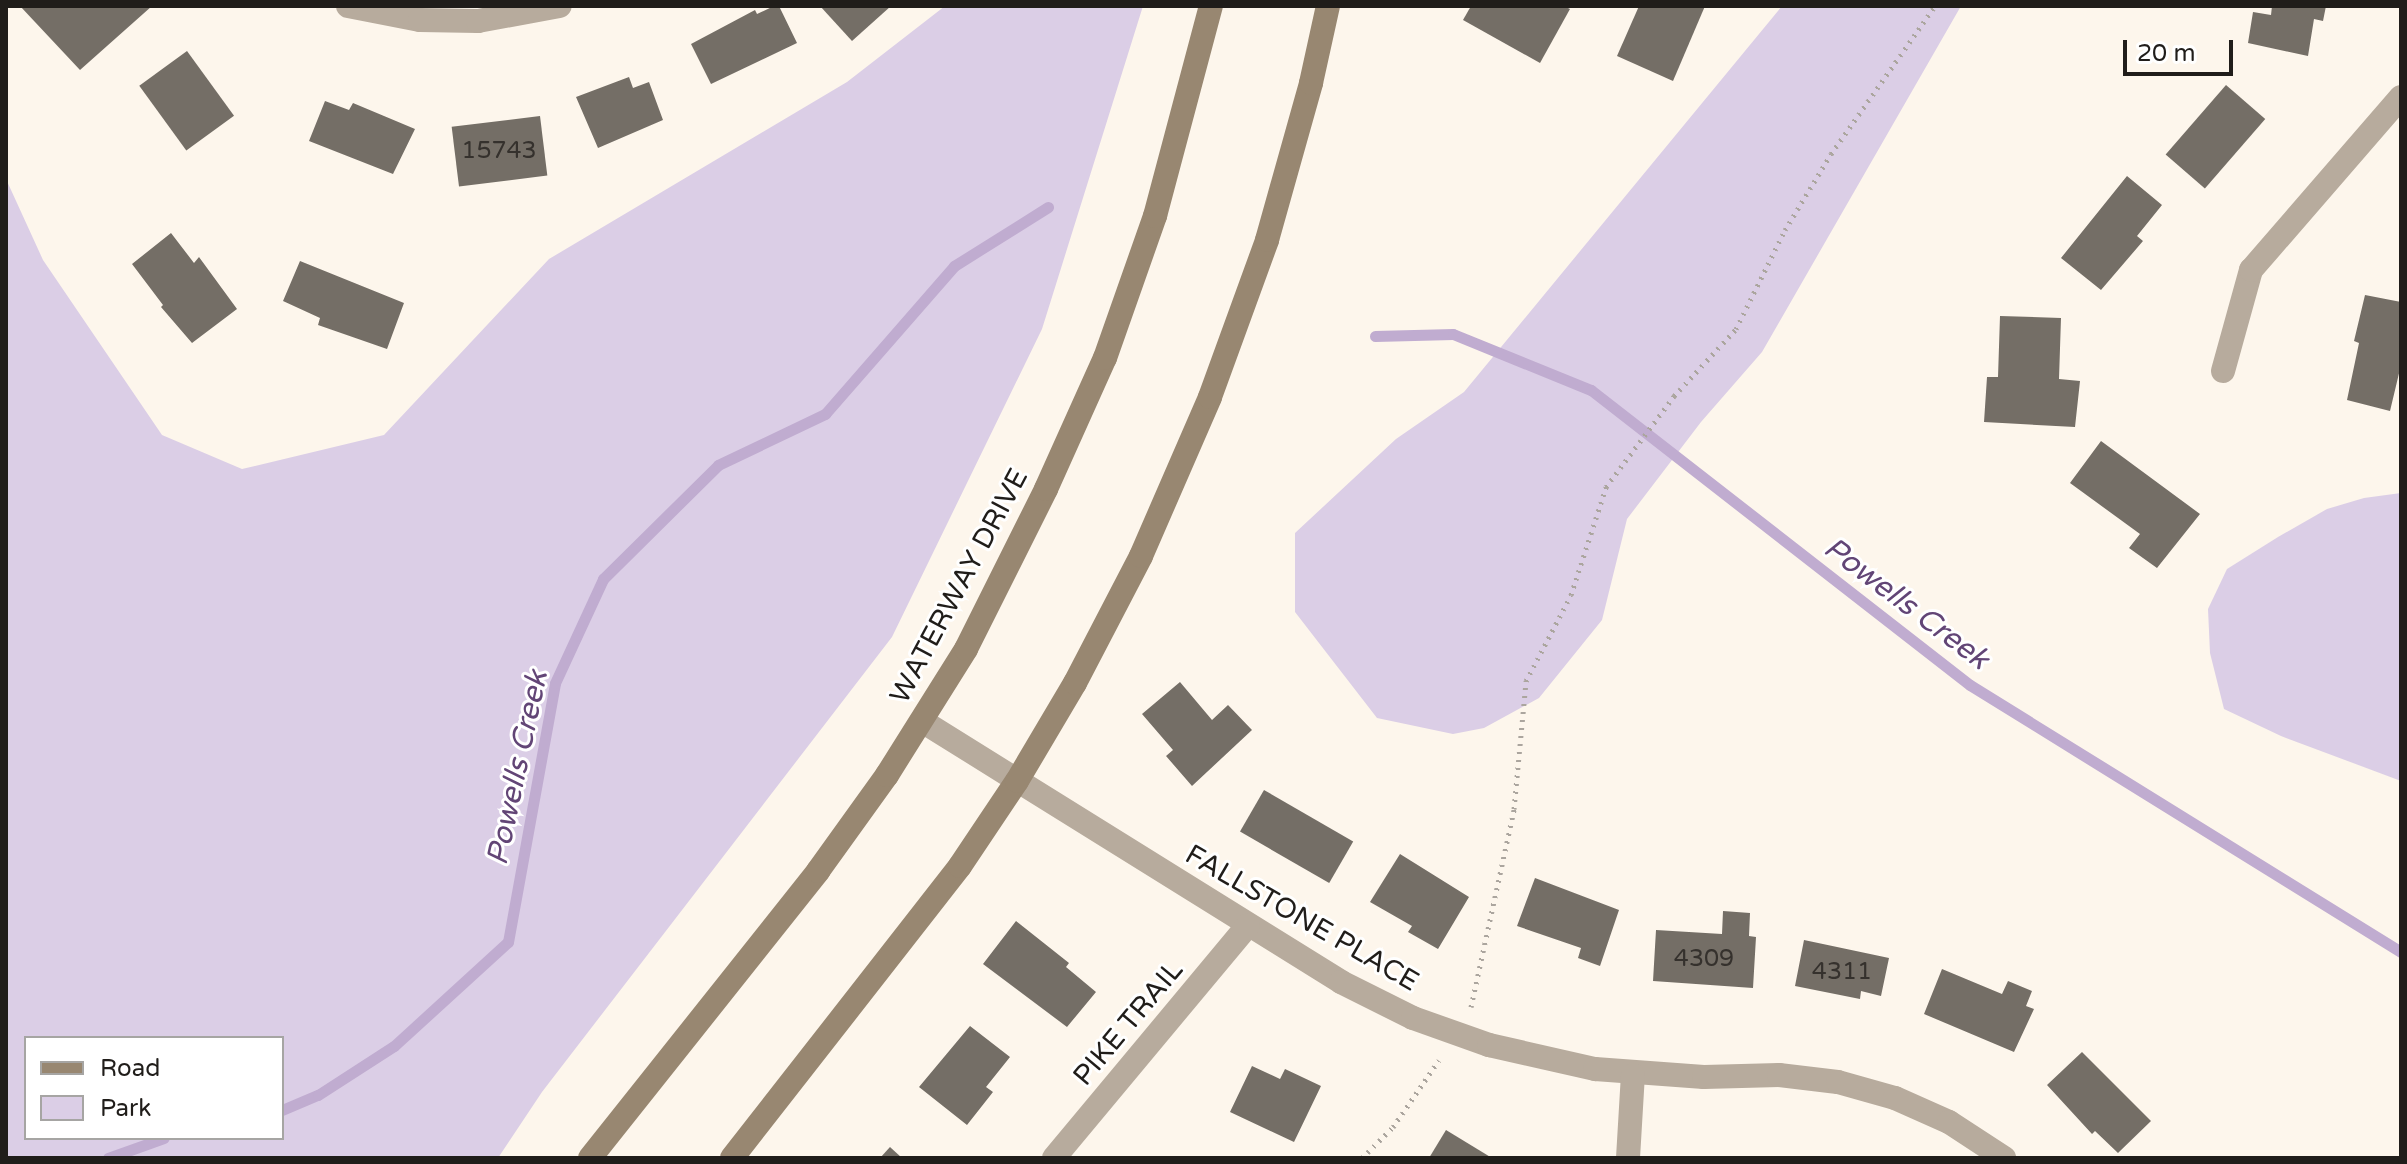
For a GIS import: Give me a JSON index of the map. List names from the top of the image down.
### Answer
{
  "streets": {
    "main road": ["WATERWAY DRIVE"],
    "street": ["FALLSTONE PLACE", "PIKE TRAIL"]
  },
  "crossings": [
    ["WATERWAY DRIVE", "FALLSTONE PLACE"],
    ["FALLSTONE PLACE", "PIKE TRAIL"]
  ],
  "water": ["Powells Creek"],
  "house_numbers": ["15743", "4309", "4311"],
  "legend": ["Road", "Park"],
  "scale_bar": "20 m"
}
